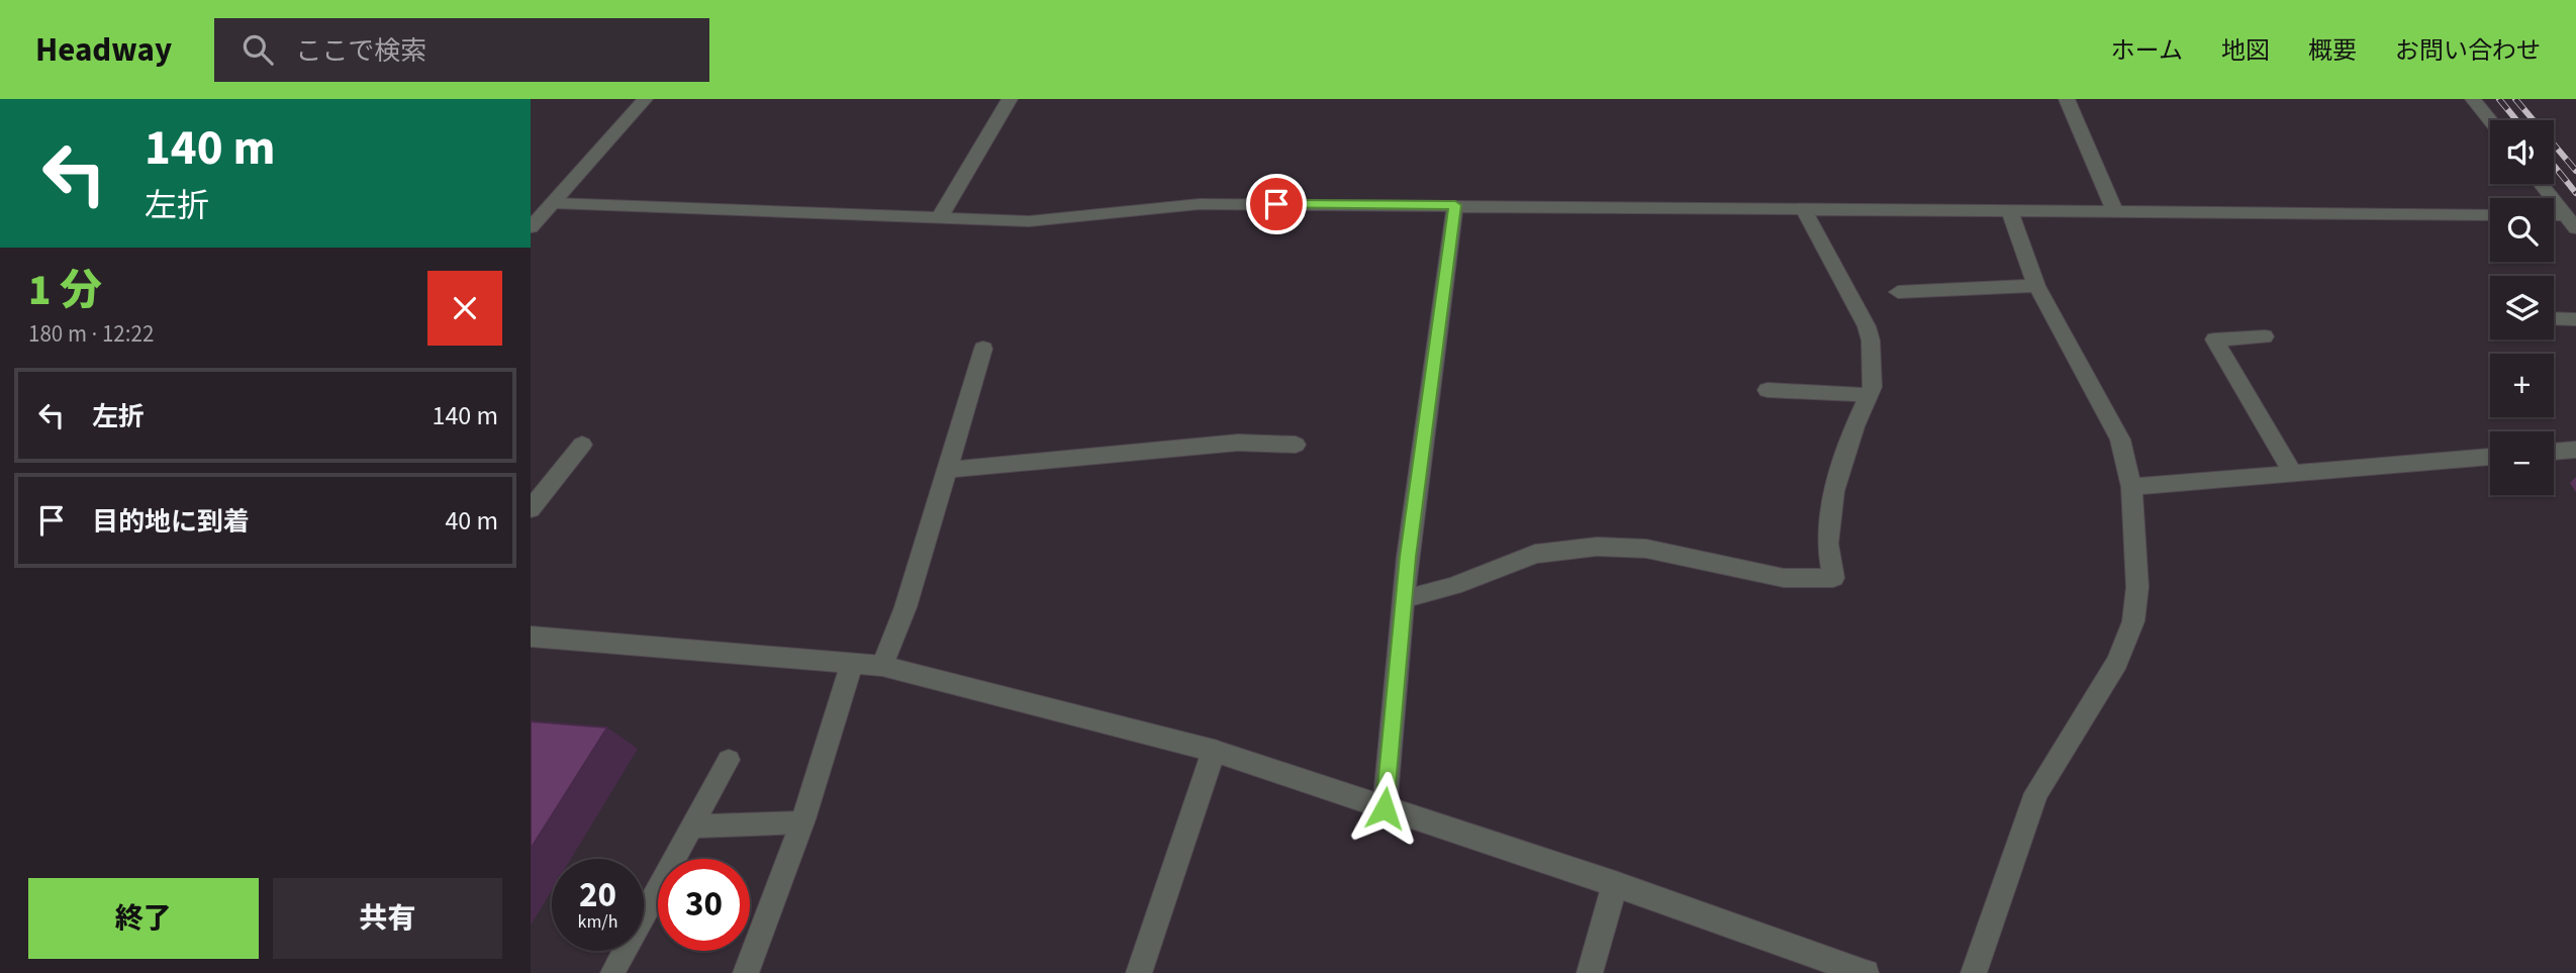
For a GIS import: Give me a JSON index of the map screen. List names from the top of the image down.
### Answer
{
  "page": {
    "header": "Headway",
    "search": "ここで検索",
    "nav": [
      "ホーム",
      "地図",
      "概要",
      "お問い合わせ"
    ],
    "turn": ["140 m", "左折"],
    "map_buttons": ["+", "−"],
    "heading": ["1 分", "180 m · 12:22"],
    "list": [
      {
        "name": "左折",
        "value": "140 m"
      },
      {
        "name": "目的地に到着",
        "value": "40 m"
      }
    ],
    "speed": "20 km/h",
    "limit": "30",
    "buttons": ["終了", "共有"]
  }
}
